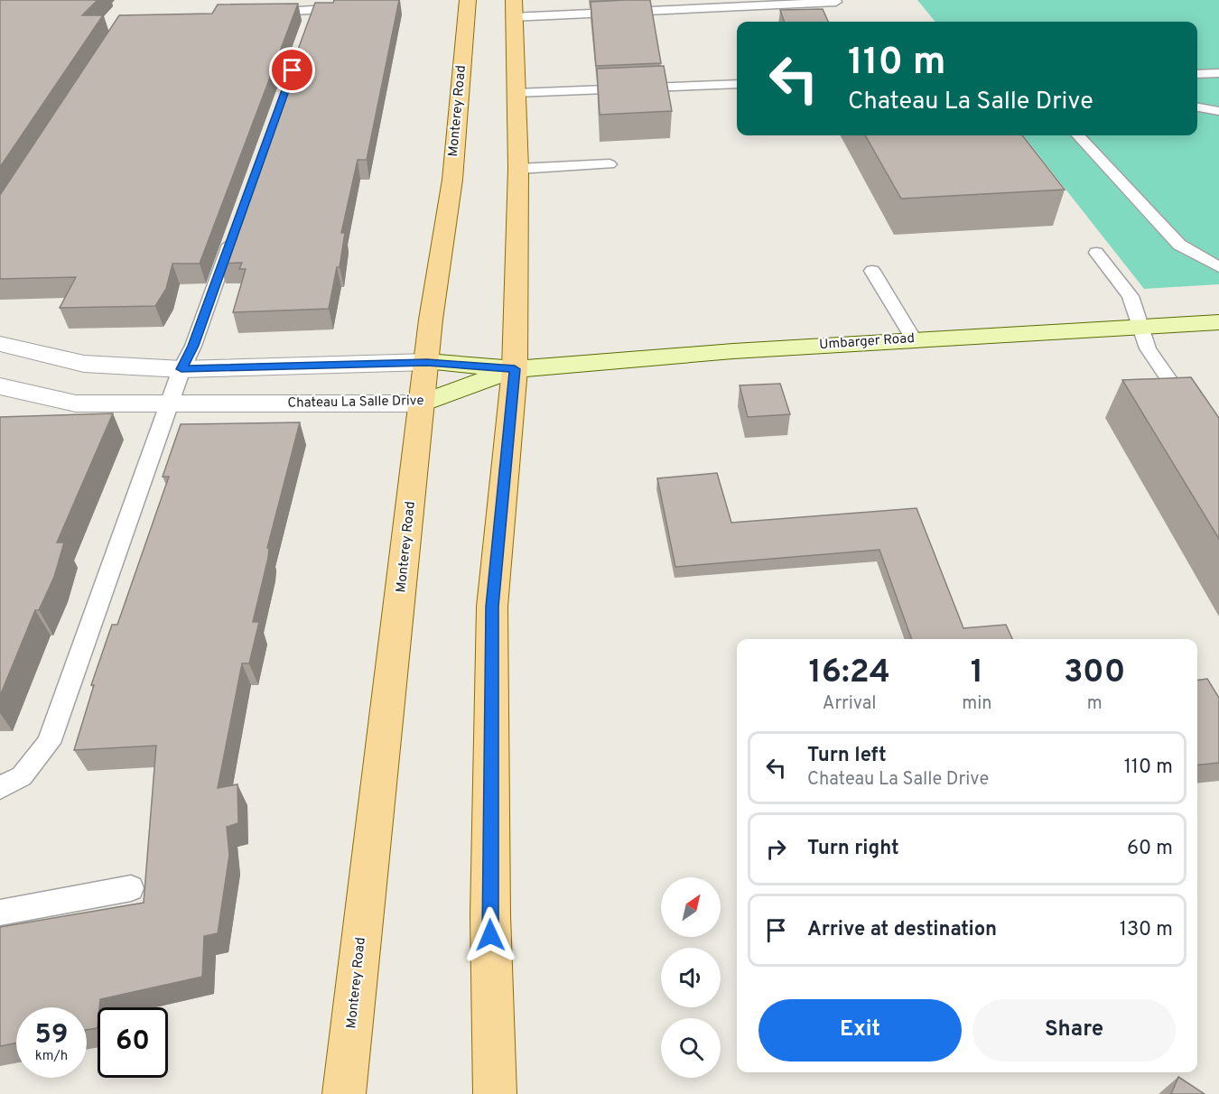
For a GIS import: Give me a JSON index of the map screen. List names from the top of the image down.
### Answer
{
  "streets": {
    "main road": ["Monterey Road"],
    "street": ["Umbarger Road", "Chateau La Salle Drive"]
  },
  "crossings": [
    ["Monterey Road", "Chateau La Salle Drive"],
    ["Umbarger Road", "Chateau La Salle Drive"]
  ],
  "north": "top right",
  "page": {
    "turn": ["110 m", "Chateau La Salle Drive"],
    "eta": [
      "16:24",
      "Arrival",
      "1",
      "min",
      "300",
      "m"
    ],
    "list": [
      {
        "name": "Turn left",
        "note": "Chateau La Salle Drive",
        "value": "110 m"
      },
      {
        "name": "Turn right",
        "value": "60 m"
      },
      {
        "name": "Arrive at destination",
        "value": "130 m"
      }
    ],
    "buttons": ["Exit", "Share"],
    "speed": "59 km/h",
    "limit": "60"
  }
}
